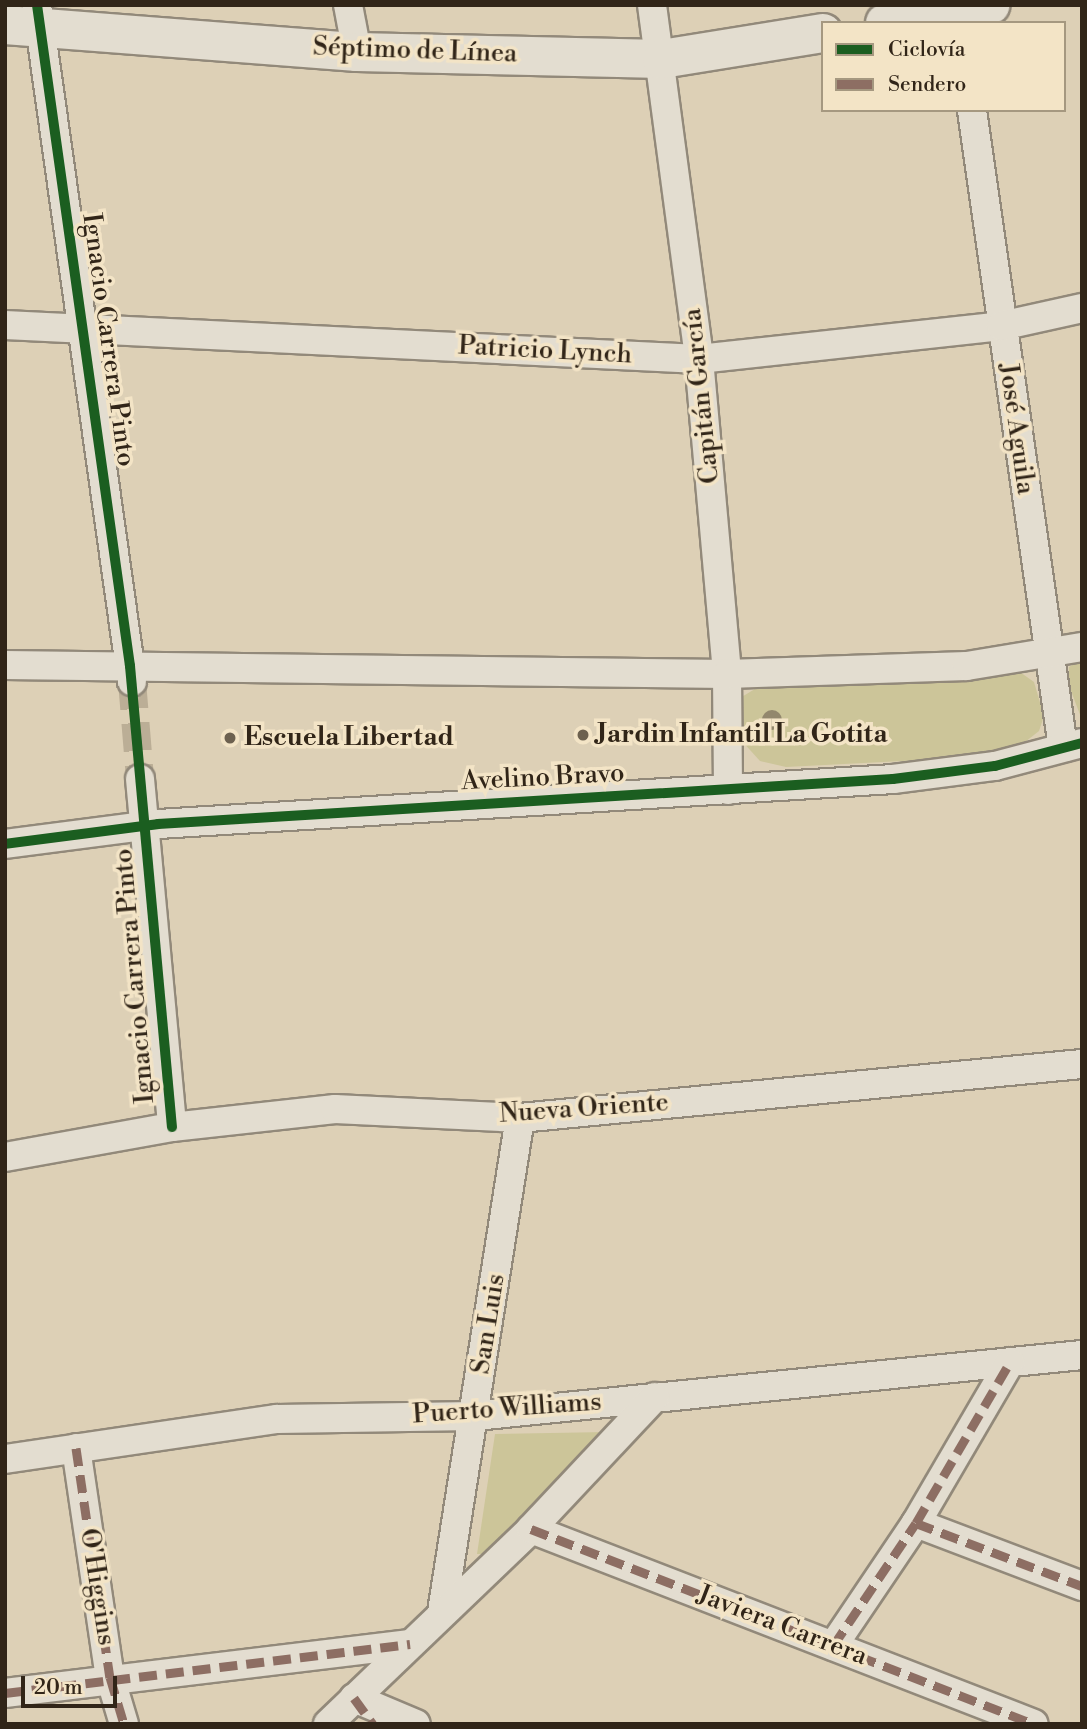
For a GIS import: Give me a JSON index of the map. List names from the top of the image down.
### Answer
{
  "streets": {
    "street": [
      "Séptimo de Línea",
      "Ignacio Carrera Pinto",
      "Patricio Lynch",
      "Capitán García",
      "José Aguila",
      "Avelino Bravo",
      "Nueva Oriente",
      "San Luis",
      "Puerto Williams",
      "O'Higgins",
      "Javiera Carrera"
    ]
  },
  "crossings": [
    ["Séptimo de Línea", "Ignacio Carrera Pinto"],
    ["Séptimo de Línea", "Capitán García"],
    ["Ignacio Carrera Pinto", "Patricio Lynch"],
    ["Ignacio Carrera Pinto", "Avelino Bravo"],
    ["Ignacio Carrera Pinto", "Nueva Oriente"],
    ["Patricio Lynch", "Capitán García"],
    ["Patricio Lynch", "José Aguila"],
    ["Capitán García", "Avelino Bravo"],
    ["José Aguila", "Avelino Bravo"],
    ["Nueva Oriente", "San Luis"],
    ["San Luis", "Puerto Williams"],
    ["Puerto Williams", "O'Higgins"]
  ],
  "places": ["Jardin Infantil La Gotita", "Escuela Libertad"],
  "legend": ["Ciclovía", "Sendero"],
  "scale_bar": "20 m"
}
